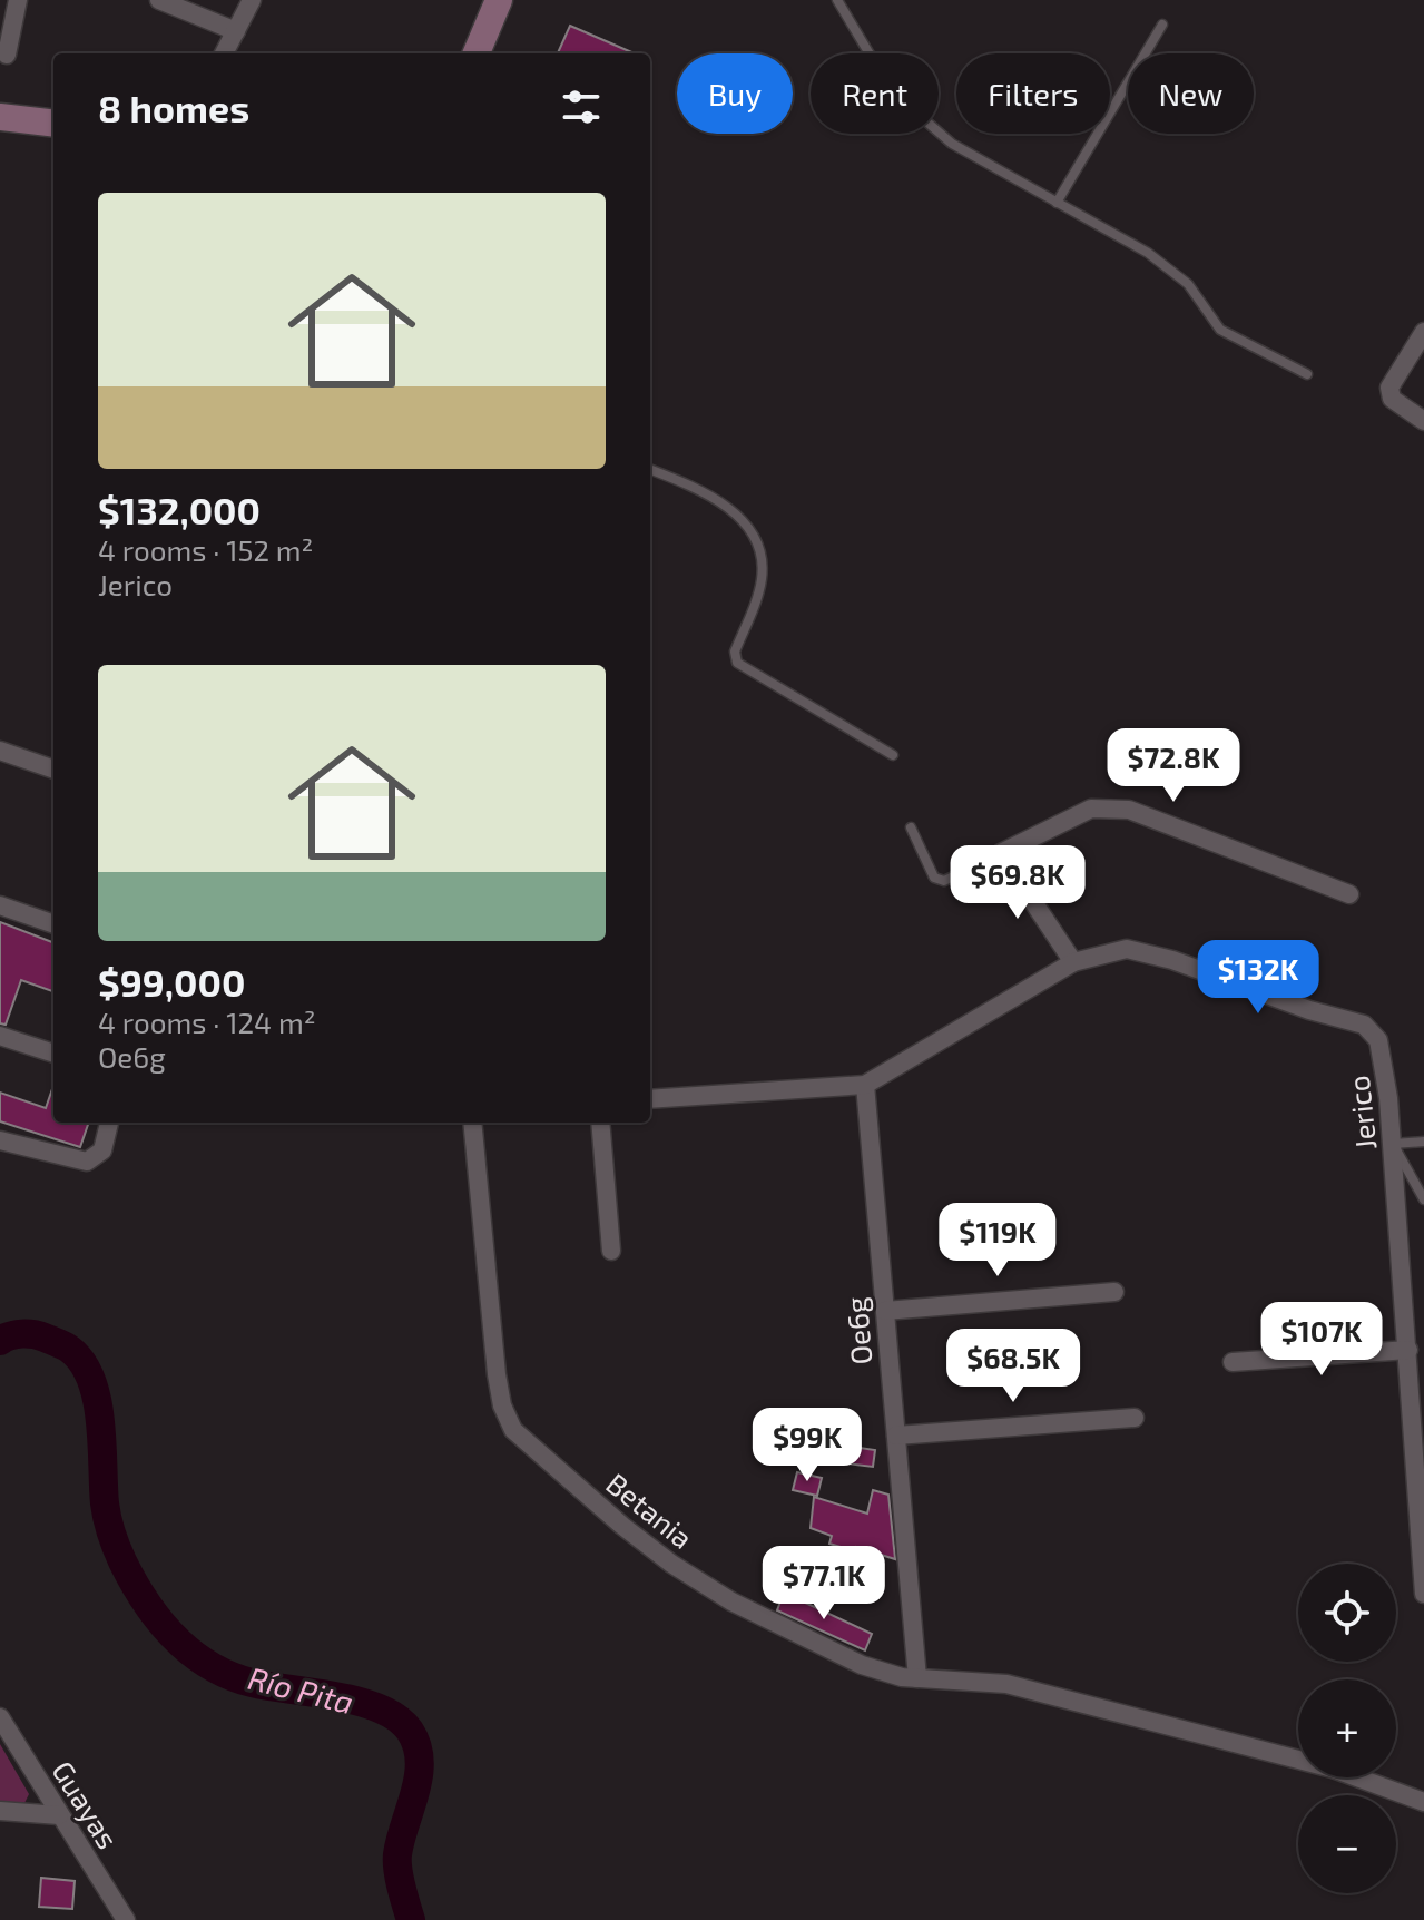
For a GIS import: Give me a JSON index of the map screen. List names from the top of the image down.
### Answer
{
  "streets": {
    "street": [
      "Jerico",
      "Oe6g",
      "Betania",
      "Guayas"
    ]
  },
  "crossings": [
    ["Jerico", "Oe6g"],
    ["Oe6g", "Betania"]
  ],
  "water": ["Río Pita"],
  "page": {
    "chip": [
      "Buy",
      "Rent",
      "Filters",
      "New"
    ],
    "heading": "8 homes",
    "list": [
      {
        "name": "$132,000",
        "note": "4 rooms · 152 m² · Jerico"
      },
      {
        "name": "$99,000",
        "note": "4 rooms · 124 m² · Oe6g"
      }
    ],
    "price": [
      "$72.8K",
      "$69.8K",
      "$132K",
      "$119K",
      "$107K",
      "$68.5K",
      "$99K",
      "$77.1K"
    ],
    "map_buttons": ["+", "−"]
  }
}
